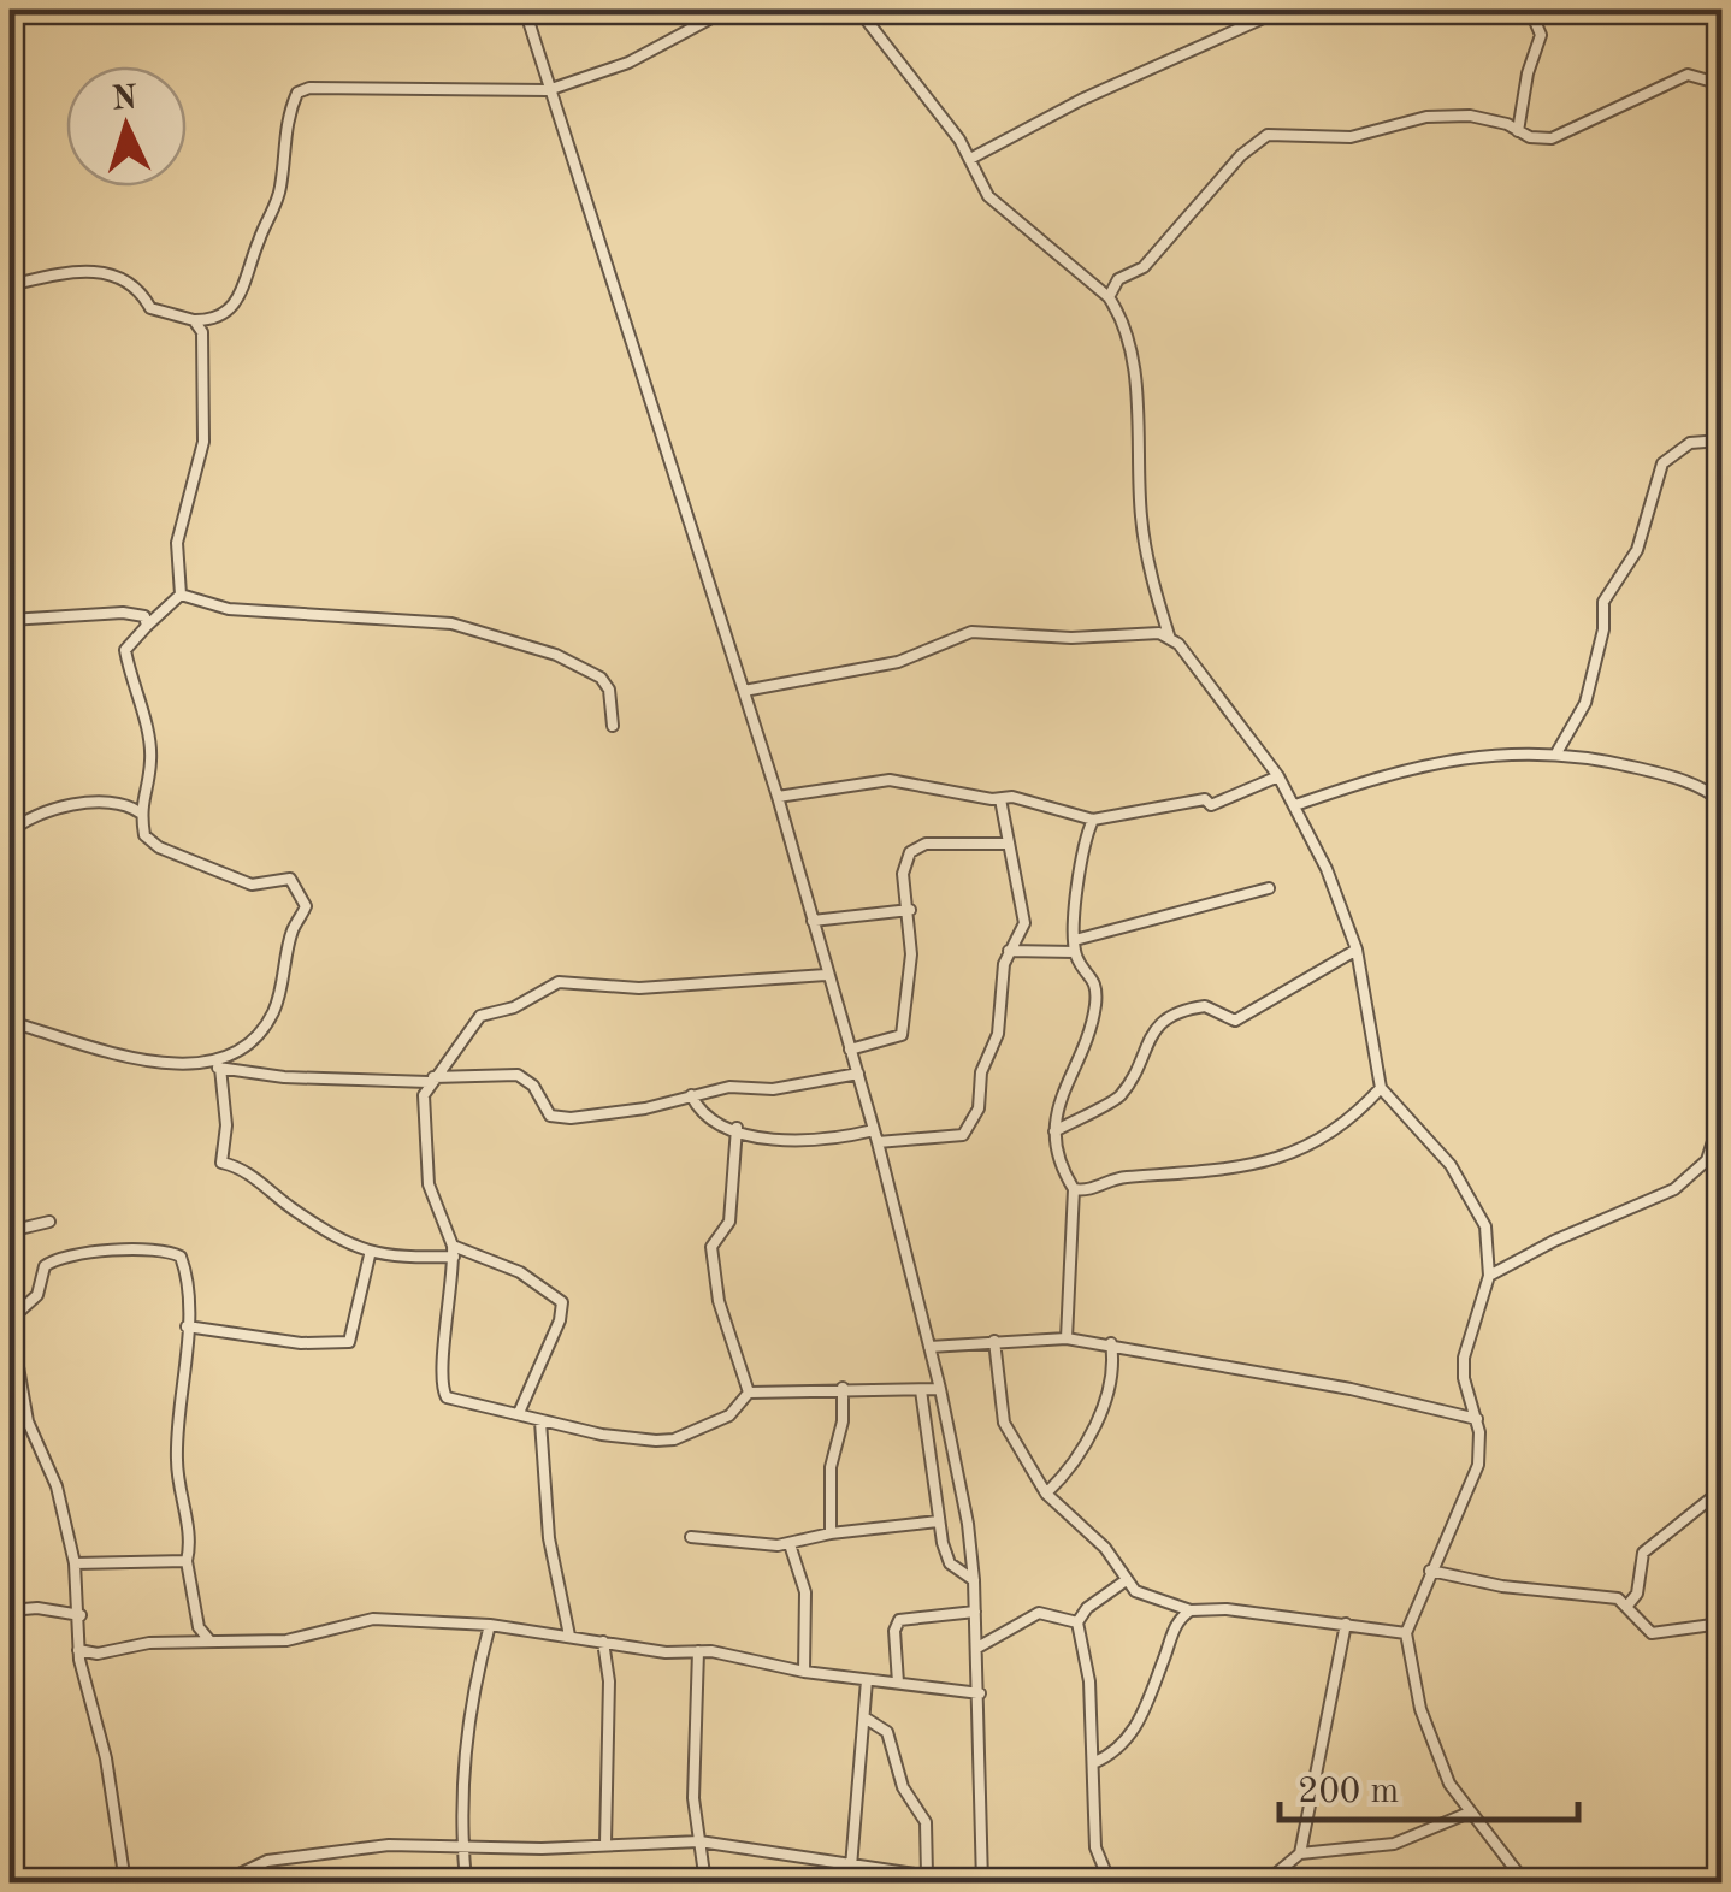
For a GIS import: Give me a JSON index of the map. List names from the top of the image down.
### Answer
{
  "scale_bar": "200 m",
  "north": "top"
}
